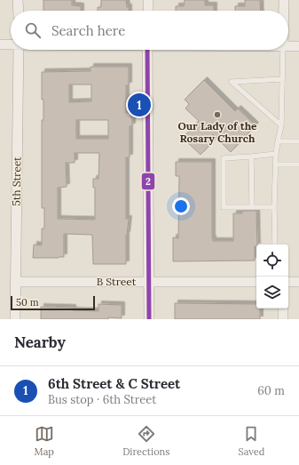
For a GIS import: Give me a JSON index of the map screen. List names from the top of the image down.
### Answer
{
  "streets": {
    "street": ["5th Street", "B Street"]
  },
  "crossings": [
    ["5th Street", "B Street"]
  ],
  "places": ["Our Lady of the Rosary Church"],
  "lines": ["transit line 2"],
  "scale_bar": "50 m",
  "page": {
    "search": "Search here",
    "pins": "1",
    "scale": "50 m",
    "heading": "Nearby",
    "list": [
      {
        "mark": "1",
        "name": "6th Street & C Street",
        "note": "Bus stop · 6th Street",
        "value": "60 m"
      }
    ],
    "nav": ["Map", "Directions", "Saved"]
  }
}
